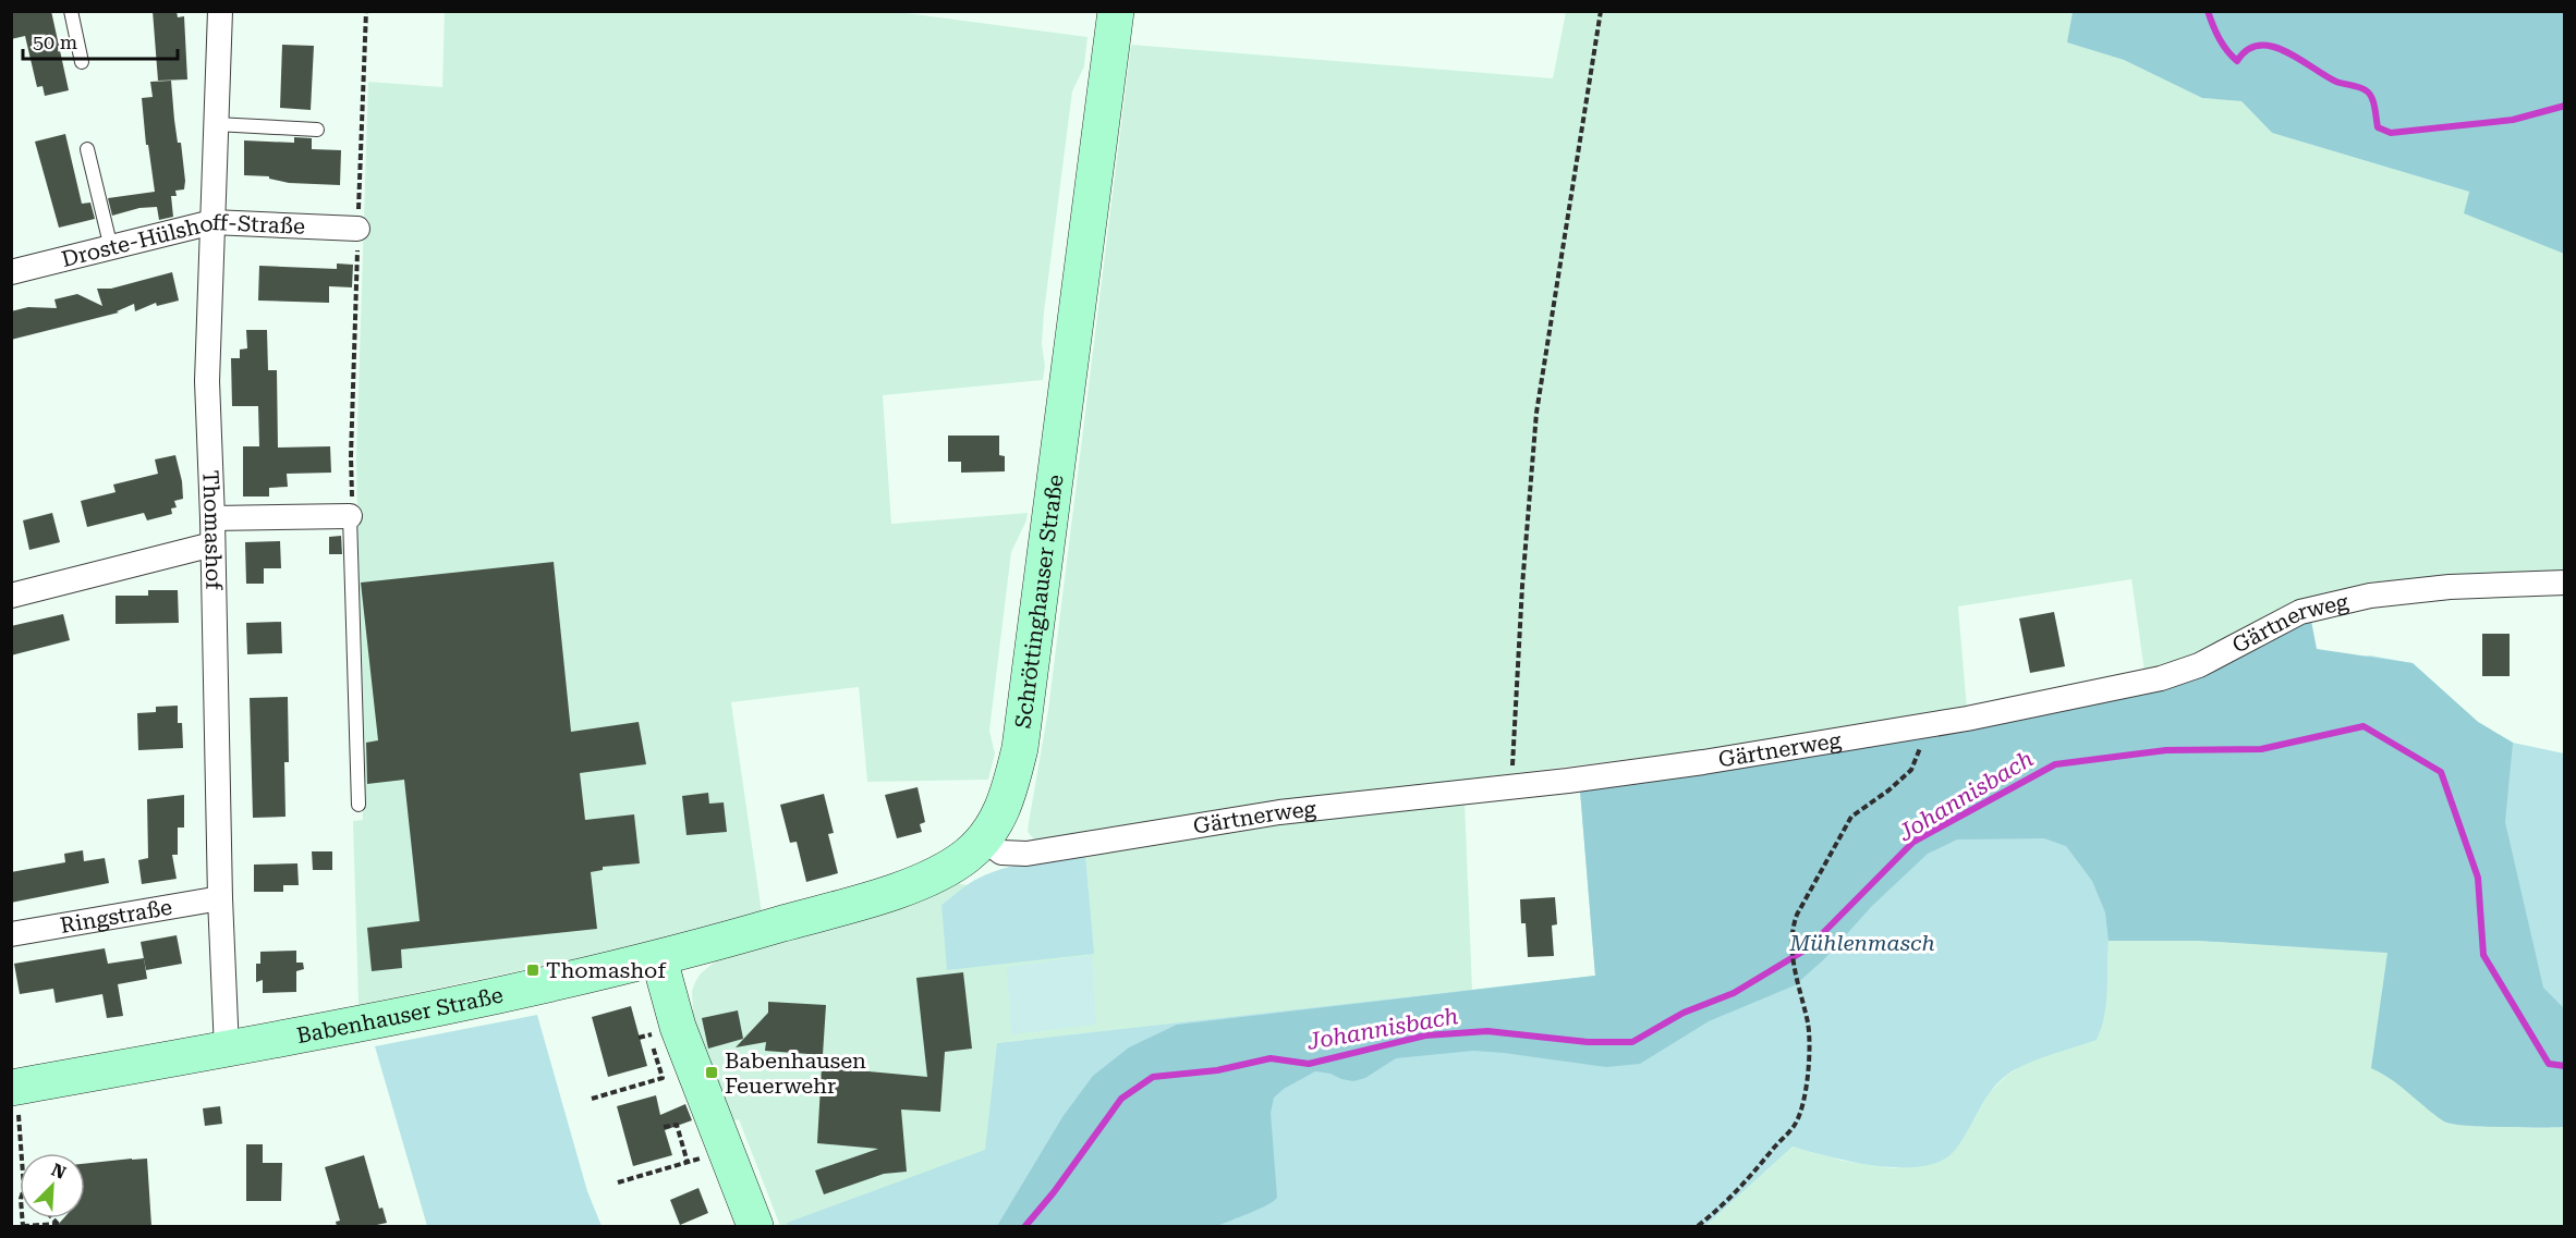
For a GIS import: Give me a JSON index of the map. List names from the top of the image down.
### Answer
{
  "streets": {
    "main road": ["Schröttinghauser Straße", "Babenhauser Straße"],
    "street": [
      "Droste-Hülshoff-Straße",
      "Thomashof",
      "Gärtnerweg",
      "Ringstraße"
    ]
  },
  "crossings": [
    ["Droste-Hülshoff-Straße", "Thomashof"],
    ["Thomashof", "Ringstraße"],
    ["Thomashof", "Babenhauser Straße"],
    ["Schröttinghauser Straße", "Gärtnerweg"],
    ["Schröttinghauser Straße", "Babenhauser Straße"]
  ],
  "water": ["Johannisbach"],
  "parks": ["Mühlenmasch"],
  "places": {
    "transit": ["Thomashof", "Babenhausen Feuerwehr"]
  },
  "scale_bar": "50 m",
  "north": "top right"
}
